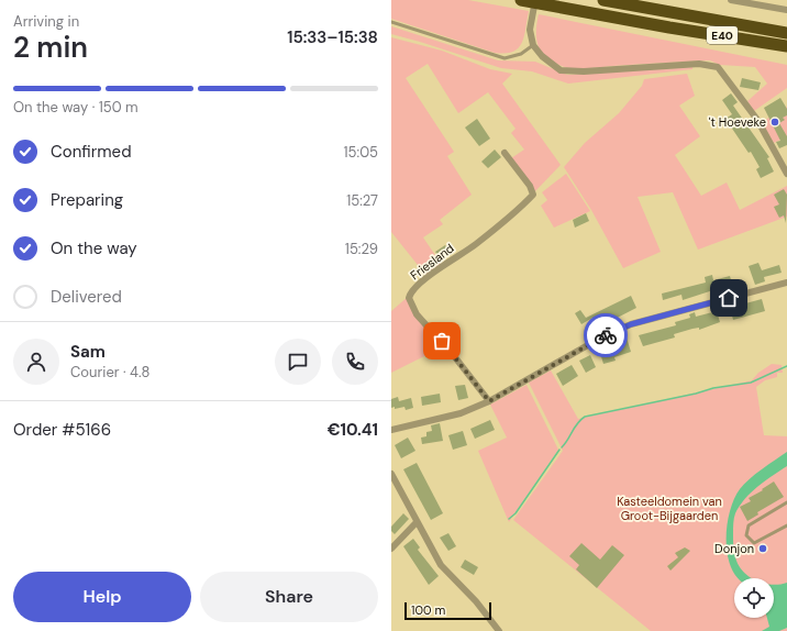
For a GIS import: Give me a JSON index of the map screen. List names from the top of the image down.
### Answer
{
  "streets": {
    "highway": ["E40"],
    "street": ["Friesland"]
  },
  "parks": ["Kasteeldomein van Groot-Bijgaarden"],
  "places": ["'t Hoeveke", "Donjon"],
  "scale_bar": "100 m",
  "page": {
    "heading": ["2 min", "Arriving in", "15:33–15:38"],
    "panel": [
      "Sam",
      "Courier · 4.8",
      "Order #5166",
      "€10.41"
    ],
    "bar": "On the way · 150 m",
    "list": [
      ["Confirmed", "15:05"],
      ["Preparing", "15:27"],
      ["On the way", "15:29"],
      "Delivered"
    ],
    "buttons": ["Help", "Share"],
    "scale": "100 m"
  }
}
